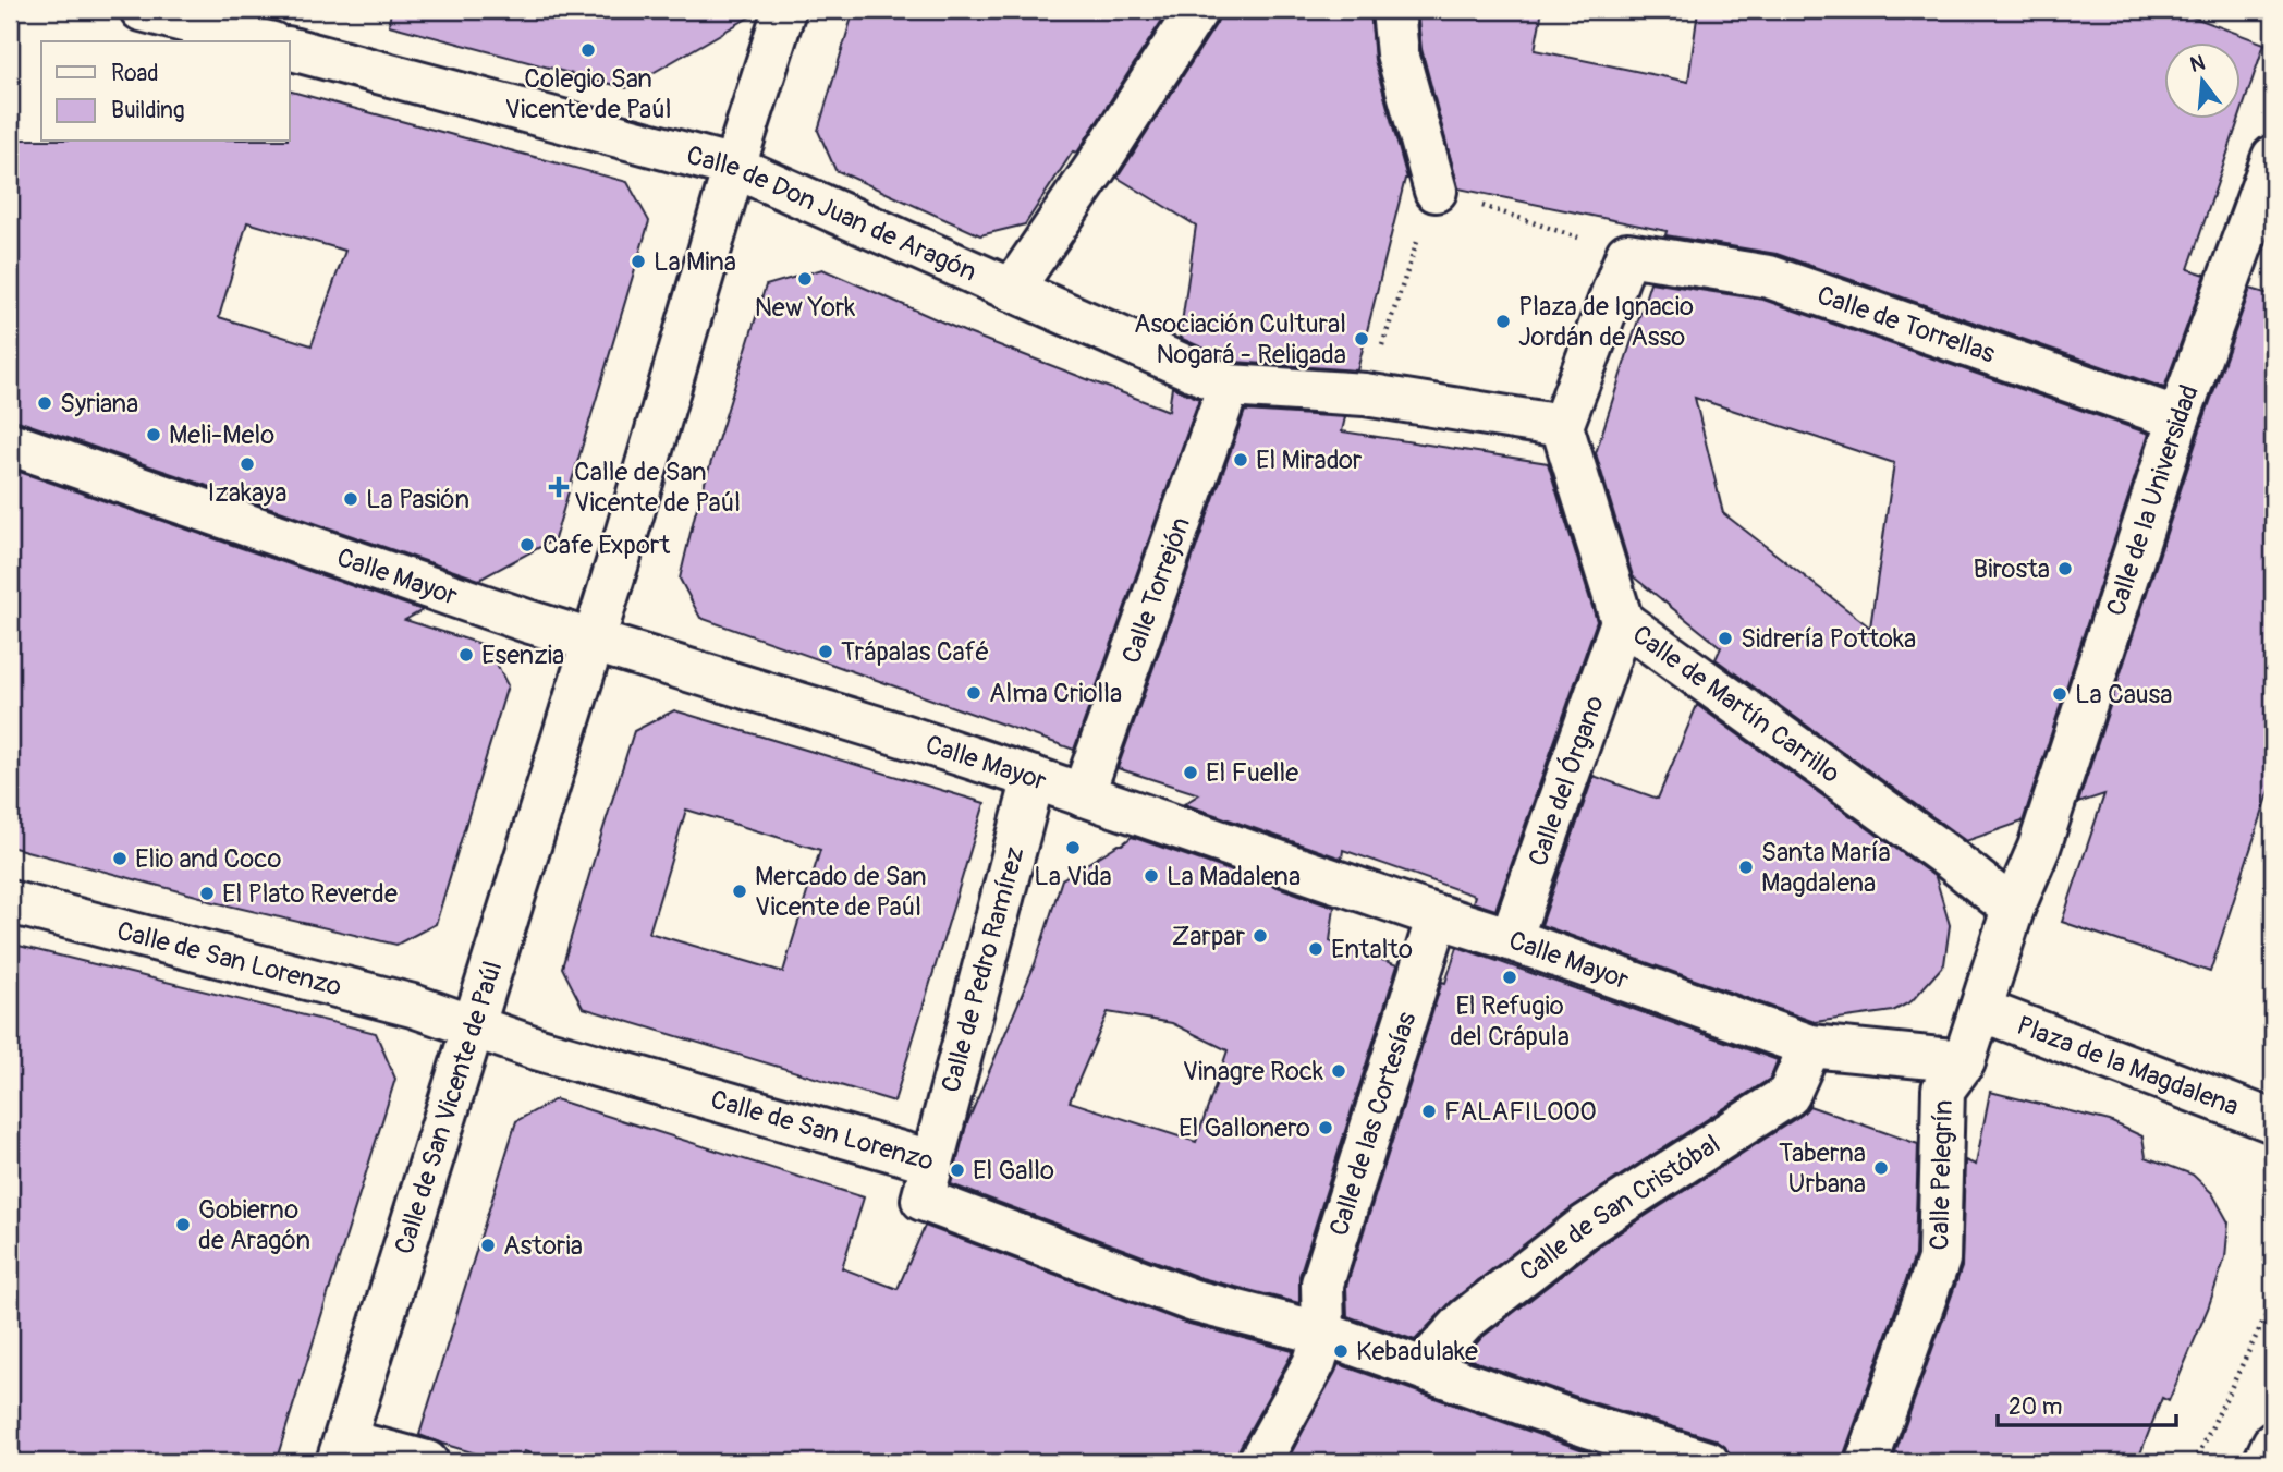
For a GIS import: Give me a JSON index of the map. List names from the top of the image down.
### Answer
{
  "streets": {
    "street": [
      "Calle de Don Juan de Aragón",
      "Calle de Torrellas",
      "Calle de la Universidad",
      "Calle Mayor",
      "Calle Torrejón",
      "Calle de Martín Carrillo",
      "Calle del Órgano",
      "Calle de San Lorenzo",
      "Calle de Pedro Ramírez",
      "Plaza de la Magdalena",
      "Calle de San Vicente de Paúl",
      "Calle de las Cortesías",
      "Calle Pelegrín",
      "Calle de San Cristóbal"
    ]
  },
  "crossings": [
    ["Calle de Don Juan de Aragón", "Calle Torrejón"],
    ["Calle de Don Juan de Aragón", "Calle de San Vicente de Paúl"],
    ["Calle de Torrellas", "Calle de la Universidad"],
    ["Calle de la Universidad", "Calle Pelegrín"],
    ["Calle Mayor", "Calle Torrejón"],
    ["Calle Mayor", "Calle del Órgano"],
    ["Calle Mayor", "Calle de Pedro Ramírez"],
    ["Calle Mayor", "Calle de San Vicente de Paúl"],
    ["Calle Mayor", "Calle de las Cortesías"],
    ["Calle Mayor", "Calle Pelegrín"],
    ["Calle Mayor", "Calle de San Cristóbal"],
    ["Calle de Martín Carrillo", "Calle del Órgano"],
    ["Calle de Martín Carrillo", "Calle Pelegrín"],
    ["Calle de San Lorenzo", "Calle de Pedro Ramírez"],
    ["Calle de San Lorenzo", "Calle de San Vicente de Paúl"],
    ["Calle de San Lorenzo", "Calle de las Cortesías"],
    ["Calle de San Lorenzo", "Calle de San Cristóbal"],
    ["Plaza de la Magdalena", "Calle Pelegrín"]
  ],
  "places": {
    "other": [
      "Colegio San Vicente de Paúl",
      "La Mina",
      "New York",
      "Plaza de Ignacio Jordán de Asso",
      "Asociación Cultural Nogará - Religada",
      "Syriana",
      "Meli-Melo",
      "El Mirador",
      "Izakaya",
      "La Pasión",
      "Cafe Export",
      "Birosta",
      "Sidrería Pottoka",
      "Trápalas Café",
      "Esenzia",
      "Alma Criolla",
      "La Causa",
      "El Fuelle",
      "La Vida",
      "Elio and Coco",
      "Santa María Magdalena",
      "La Madalena",
      "Mercado de San Vicente de Paúl",
      "El Plato Reverde",
      "Zarpar",
      "Entalto",
      "El Refugio del Crápula",
      "Vinagre Rock",
      "FALAFILOOO",
      "El Gallonero",
      "Taberna Urbana",
      "El Gallo",
      "Gobierno de Aragón",
      "Astoria",
      "Kebadulake"
    ],
    "health": ["Calle de San Vicente de Paúl"]
  },
  "legend": ["Road", "Building"],
  "scale_bar": "20 m",
  "north": "top"
}
